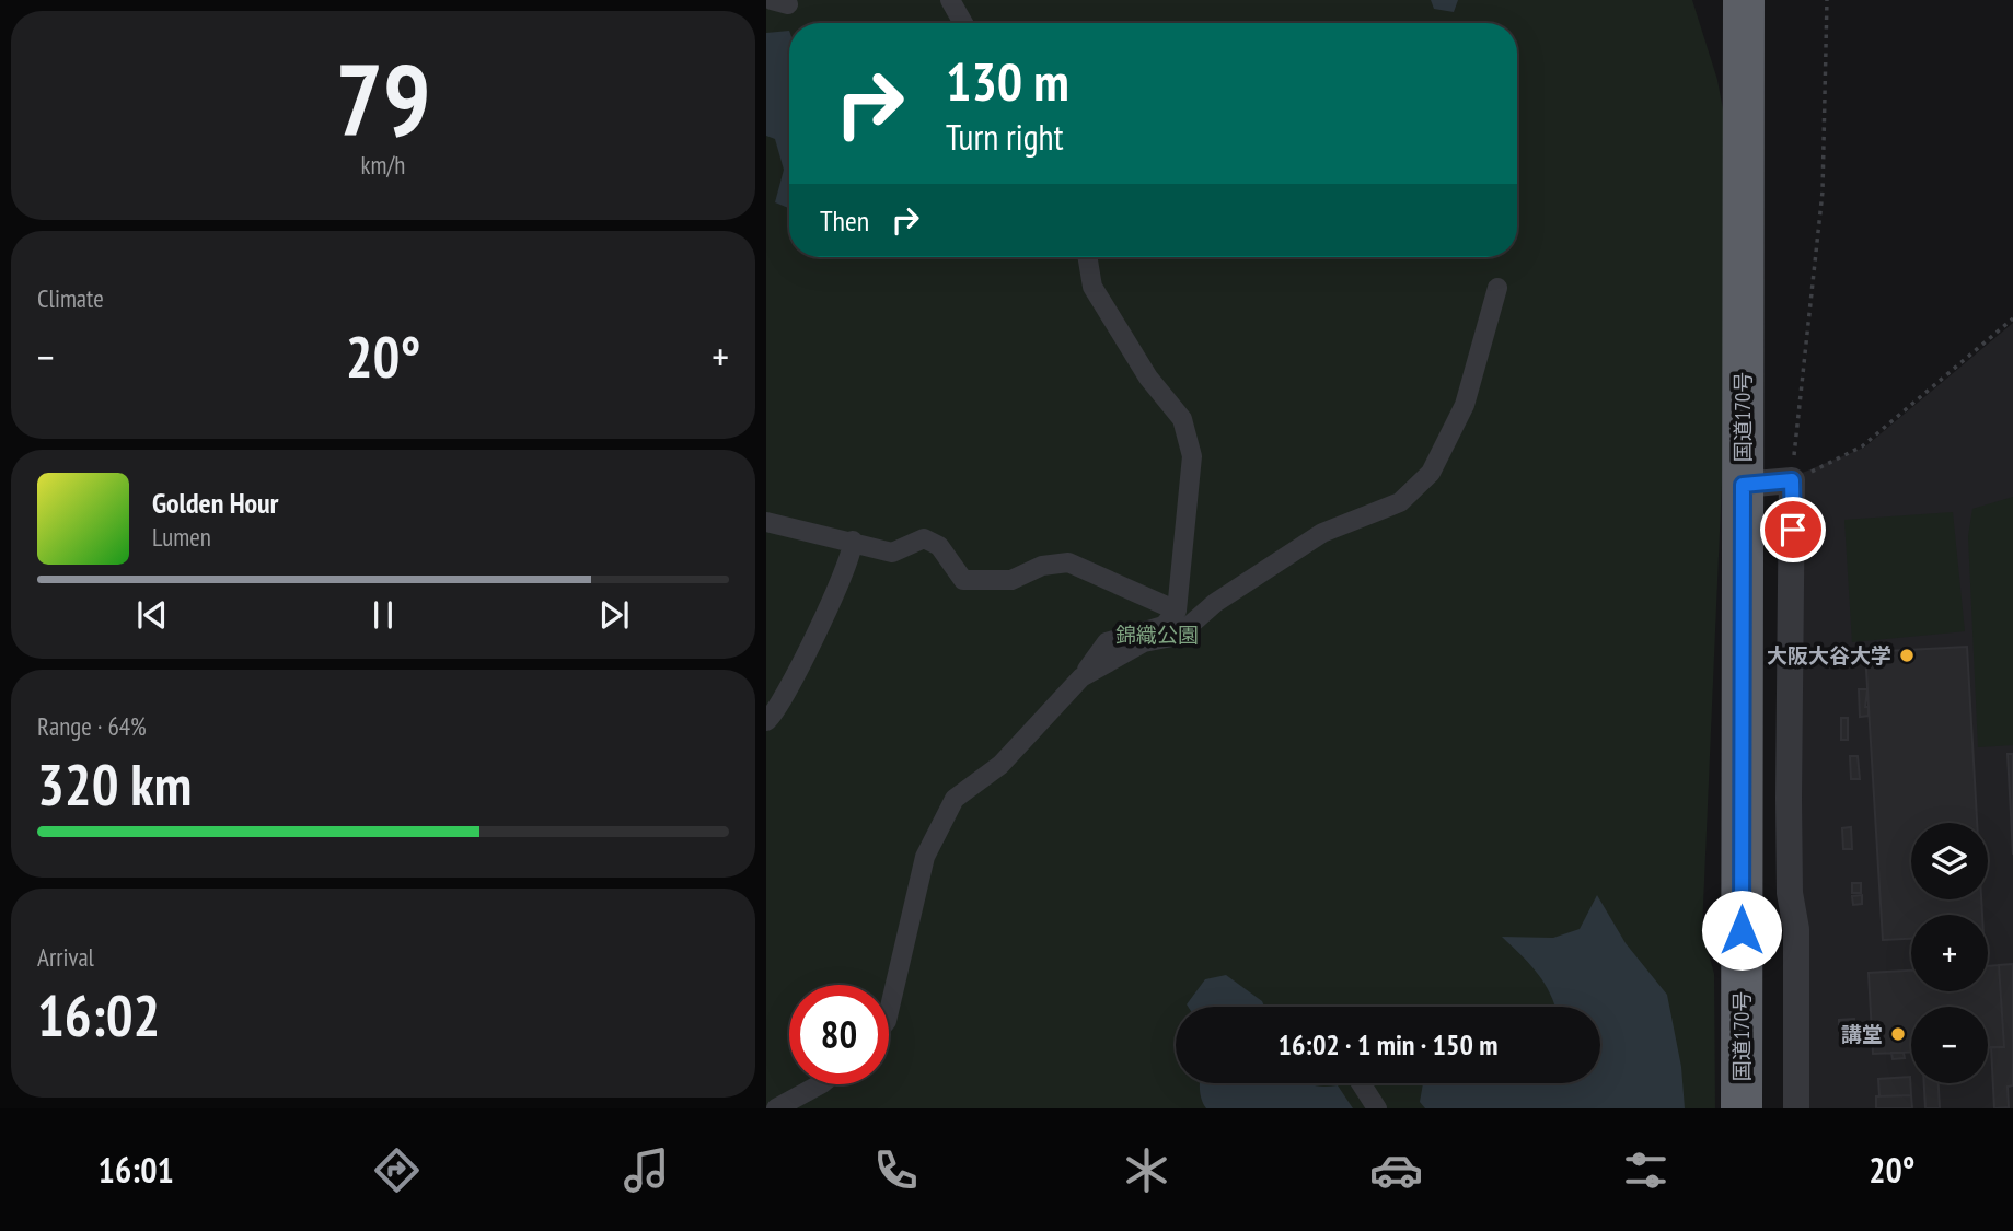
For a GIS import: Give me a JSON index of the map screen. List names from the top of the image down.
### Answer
{
  "streets": {
    "highway": ["国道170号"]
  },
  "parks": ["錦織公園"],
  "places": ["大阪大谷大学", "講堂"],
  "page": {
    "tile": [
      ["79", "km/h"],
      "Climate",
      ["Range · 64%", "320 km"],
      ["Arrival", "16:02"]
    ],
    "turn": ["130 m", "Turn right"],
    "then": "Then",
    "heat": ["−", "20°", "+"],
    "song": ["Golden Hour", "Lumen"],
    "map_buttons": ["+", "−"],
    "limit": "80",
    "trip": "16:02 · 1 min · 150 m",
    "tabs": ["16:01", "20°"]
  }
}
